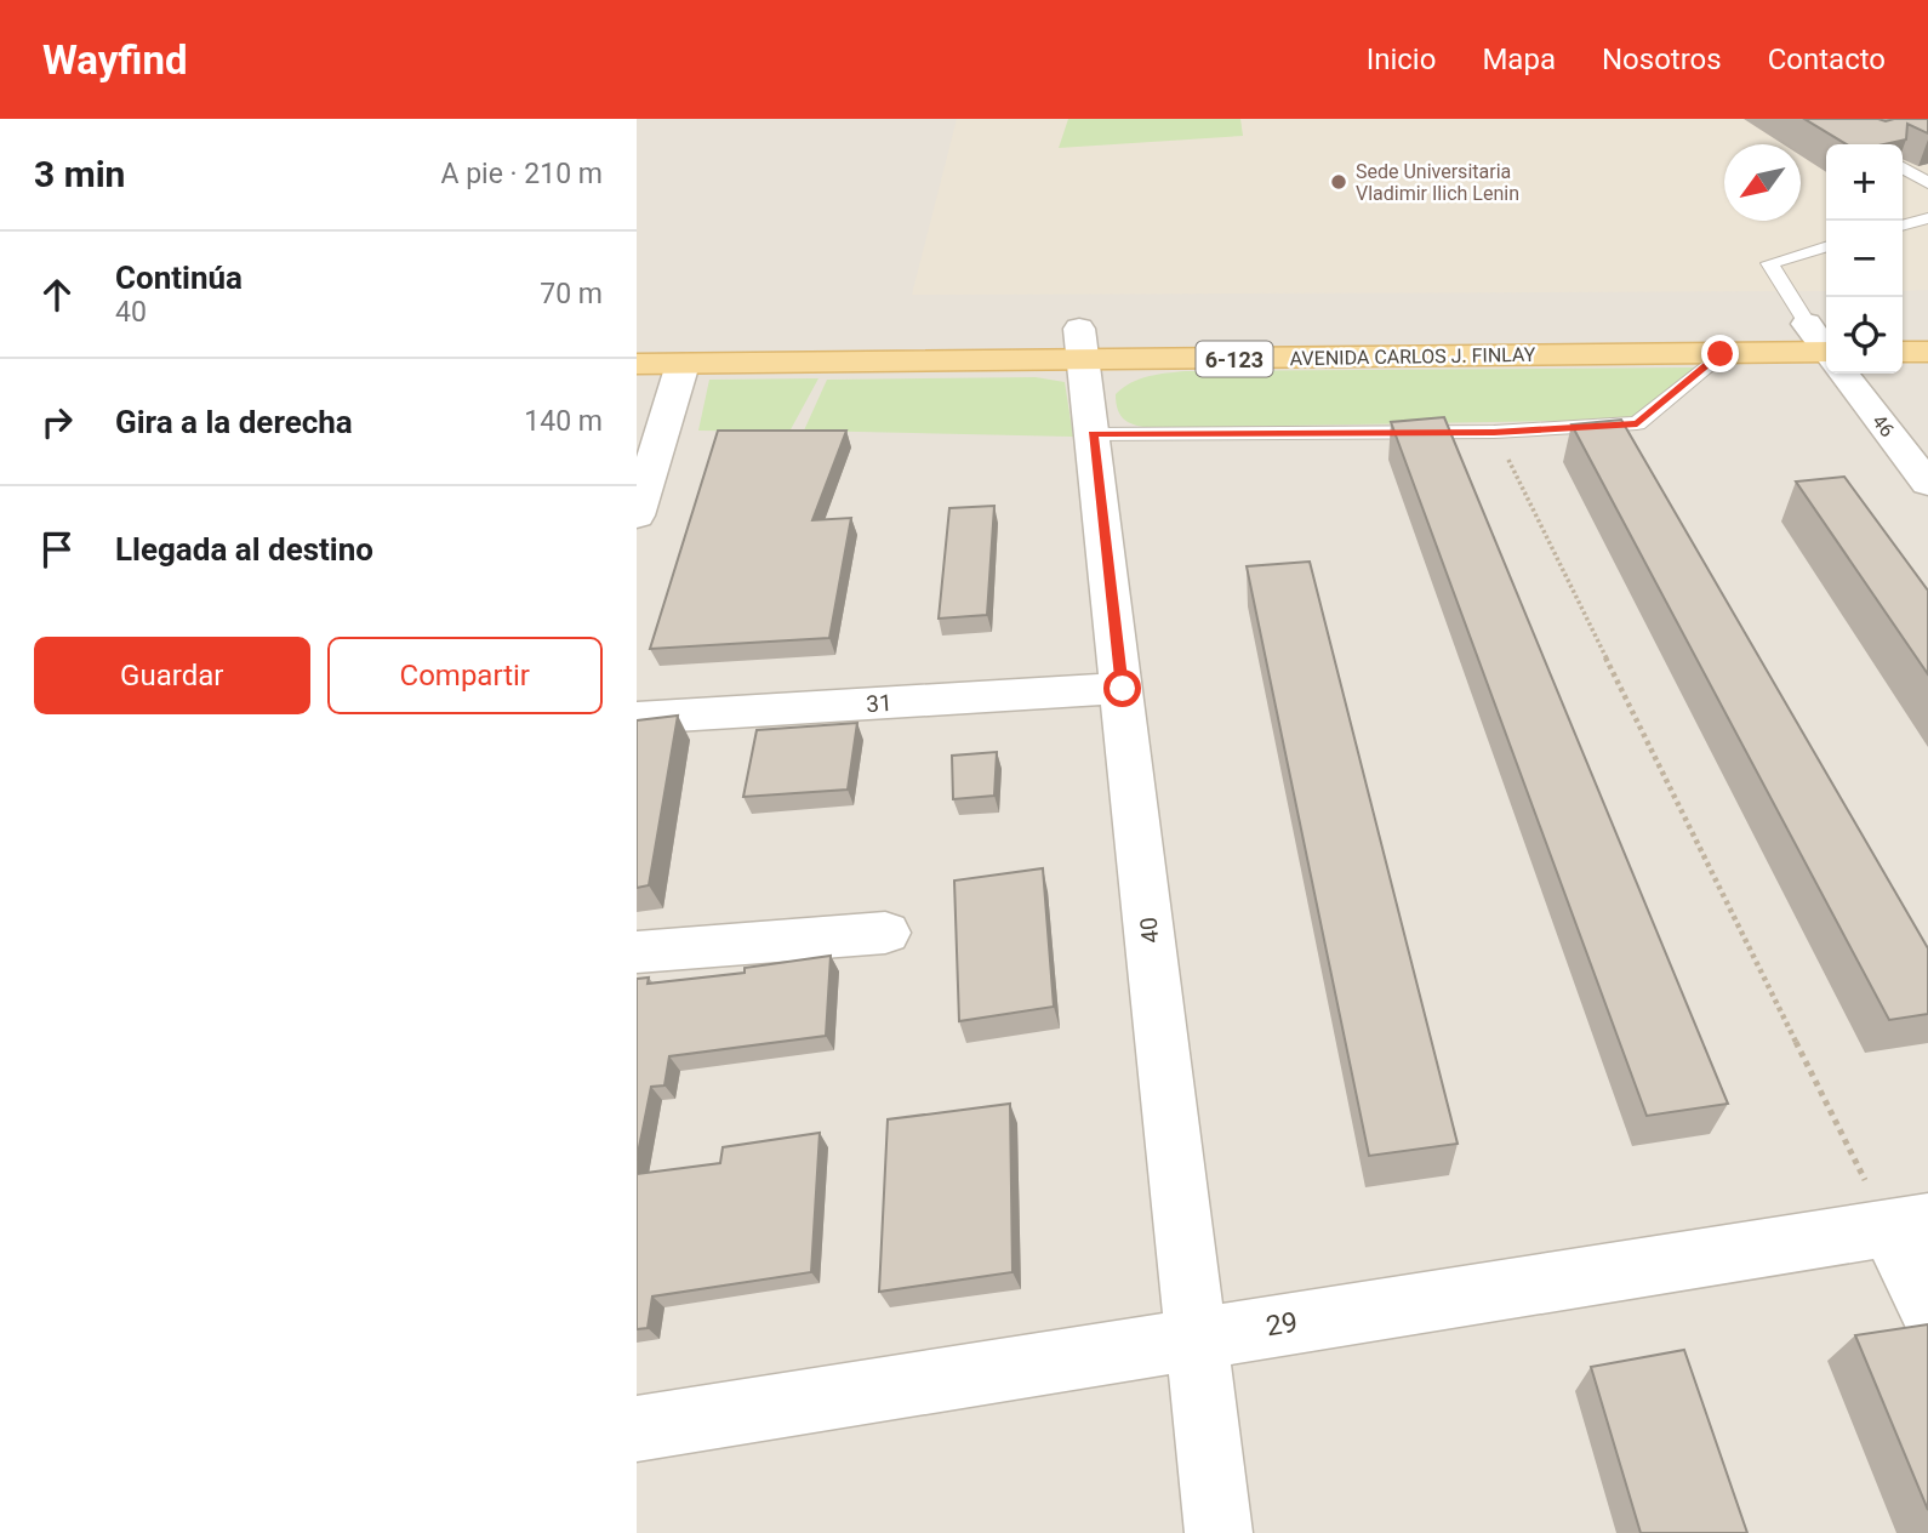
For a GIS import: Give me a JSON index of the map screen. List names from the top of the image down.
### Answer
{
  "streets": {
    "main road": ["AVENIDA CARLOS J. FINLAY", "6-123"],
    "street": [
      "46",
      "31",
      "40",
      "29"
    ]
  },
  "crossings": [
    ["AVENIDA CARLOS J. FINLAY", "40"],
    ["31", "40"],
    ["40", "29"]
  ],
  "places": ["Sede Universitaria Vladimir Ilich Lenin"],
  "north": "bottom left",
  "page": {
    "header": "Wayfind",
    "nav": [
      "Inicio",
      "Mapa",
      "Nosotros",
      "Contacto"
    ],
    "heading": ["3 min", "A pie · 210 m"],
    "map_buttons": ["+", "−"],
    "list": [
      ["Continúa", "40", "70 m"],
      ["Gira a la derecha", "140 m"],
      "Llegada al destino"
    ],
    "buttons": ["Guardar", "Compartir"]
  }
}
